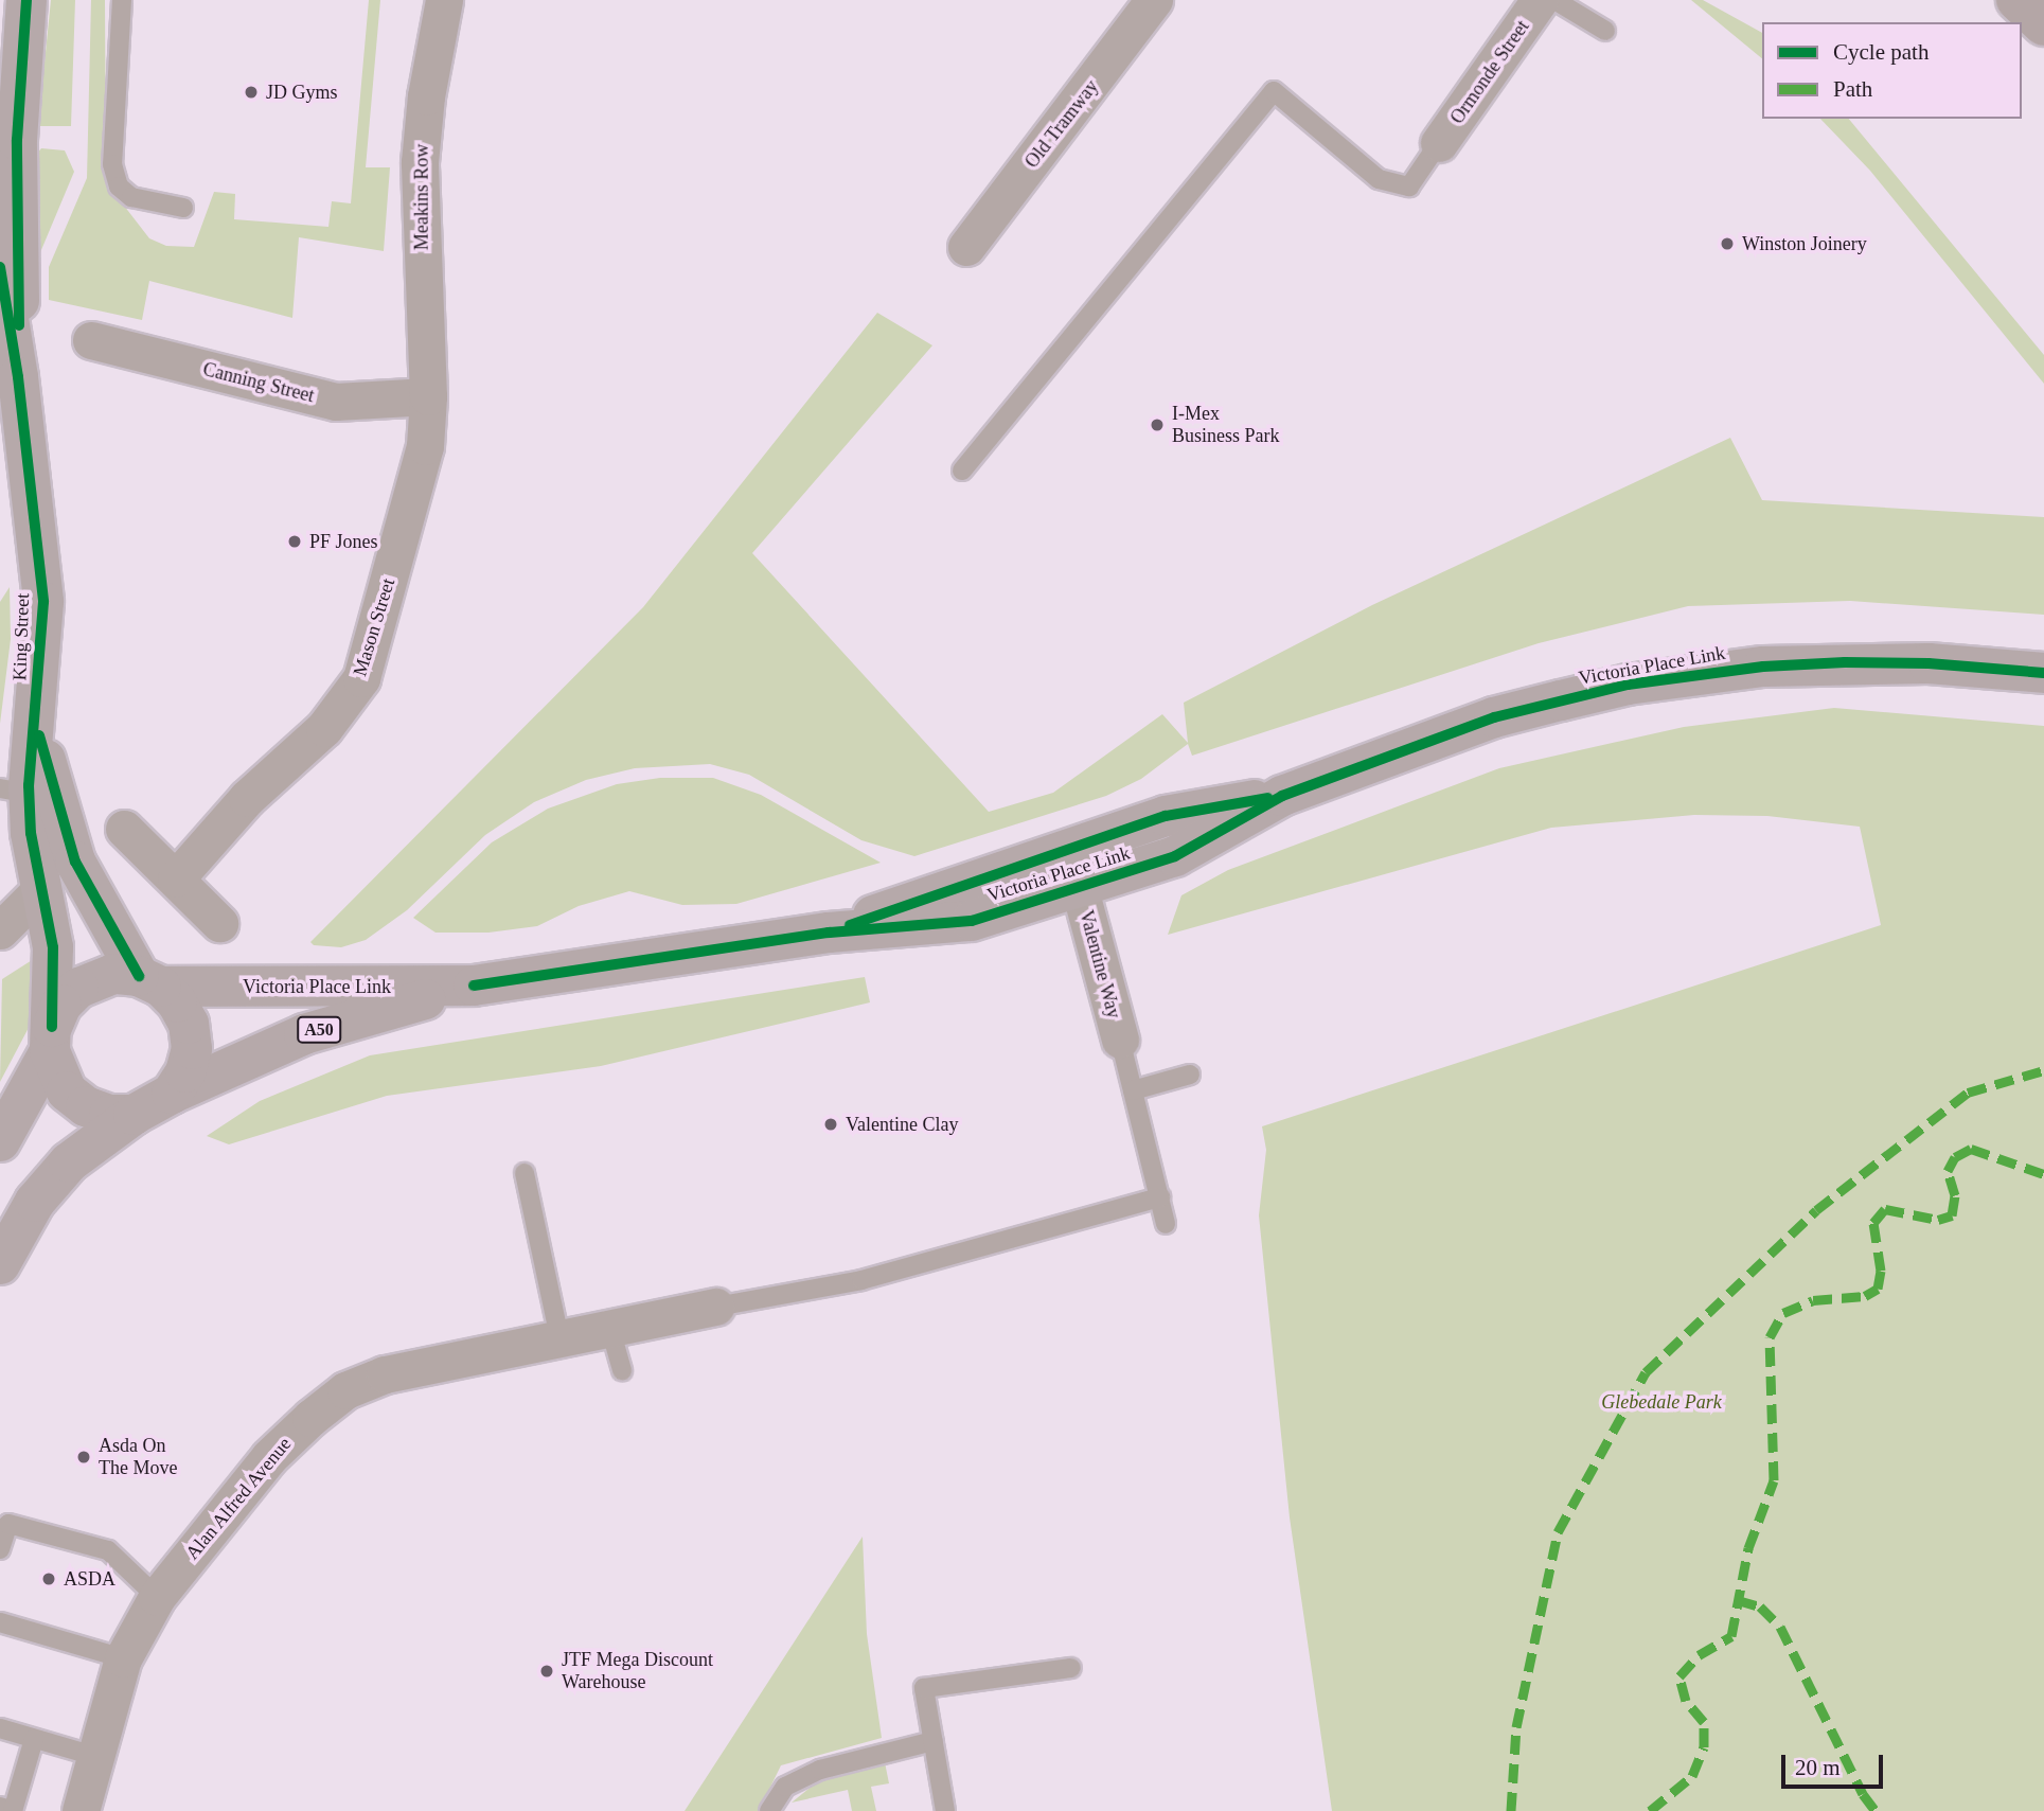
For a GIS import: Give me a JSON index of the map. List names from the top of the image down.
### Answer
{
  "streets": {
    "main road": ["King Street", "Victoria Place Link", "A50"],
    "street": [
      "Ormonde Street",
      "Old Tramway",
      "Meakins Row",
      "Canning Street",
      "Mason Street",
      "Valentine Way",
      "Alan Alfred Avenue"
    ]
  },
  "crossings": [
    ["Meakins Row", "Canning Street"],
    ["Meakins Row", "Mason Street"],
    ["Canning Street", "Mason Street"],
    ["King Street", "Victoria Place Link"],
    ["King Street", "A50"],
    ["Victoria Place Link", "Valentine Way"],
    ["Victoria Place Link", "A50"]
  ],
  "parks": ["Glebedale Park"],
  "places": [
    "JD Gyms",
    "Winston Joinery",
    "I-Mex Business Park",
    "PF Jones",
    "Valentine Clay",
    "Asda On The Move",
    "ASDA",
    "JTF Mega Discount Warehouse"
  ],
  "legend": ["Cycle path", "Path"],
  "scale_bar": "20 m"
}
